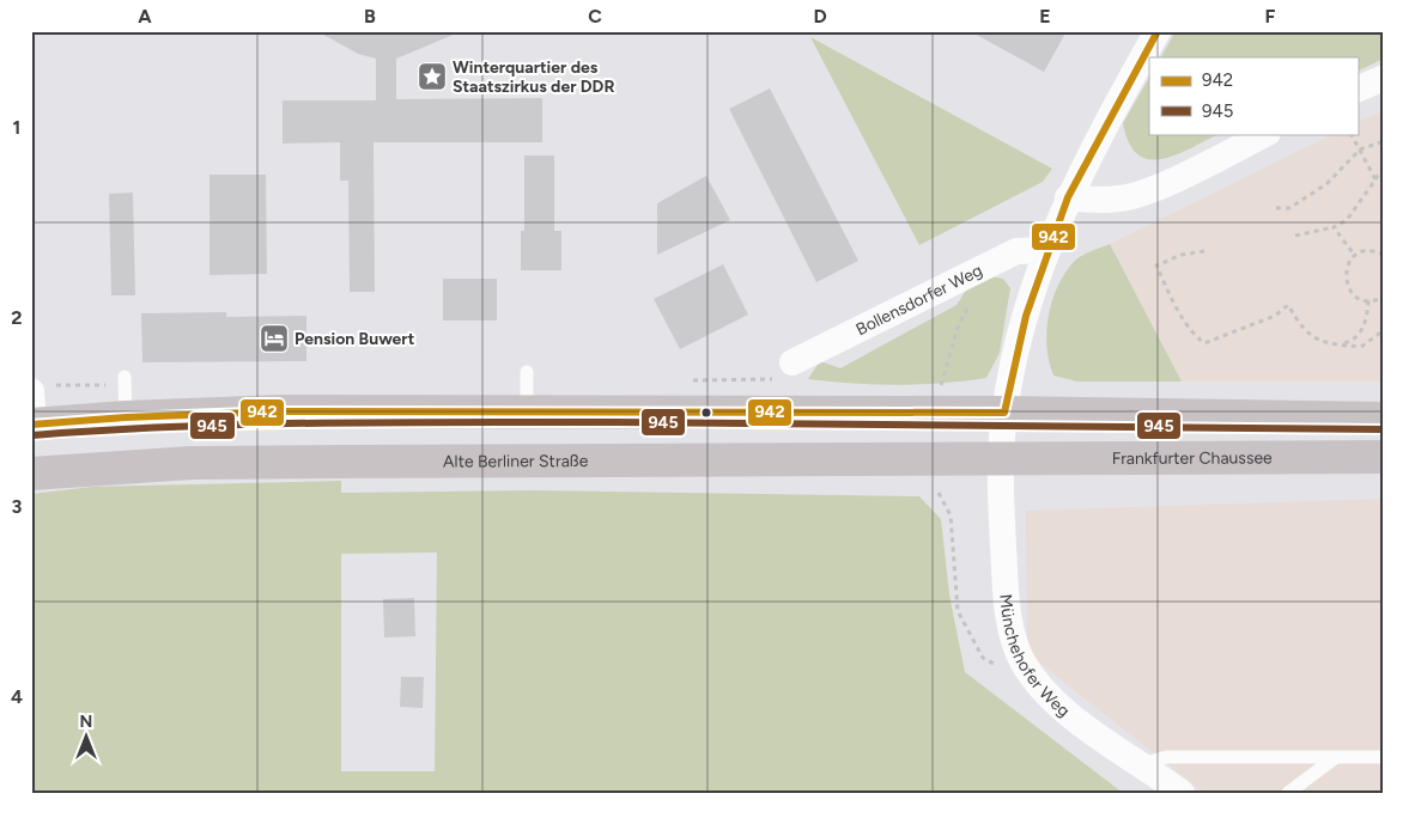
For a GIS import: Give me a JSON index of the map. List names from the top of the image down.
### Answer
{
  "streets": {
    "main road": ["Frankfurter Chaussee", "Alte Berliner Straße"],
    "street": ["Bollensdorfer Weg", "Münchehofer Weg"]
  },
  "crossings": [
    ["Bollensdorfer Weg", "Münchehofer Weg"],
    ["Frankfurter Chaussee", "Alte Berliner Straße"],
    ["Frankfurter Chaussee", "Münchehofer Weg"],
    ["Alte Berliner Straße", "Münchehofer Weg"]
  ],
  "places": {
    "place": ["Winterquartier des Staatszirkus der DDR"],
    "hotel": ["Pension Buwert"]
  },
  "lines": ["transit line 942", "transit line 945"],
  "legend": ["942", "945"],
  "north": "top",
  "grid": {
    "columns": [
      "A",
      "B",
      "C",
      "D",
      "E",
      "F"
    ],
    "rows": [
      "1",
      "2",
      "3",
      "4"
    ]
  }
}
